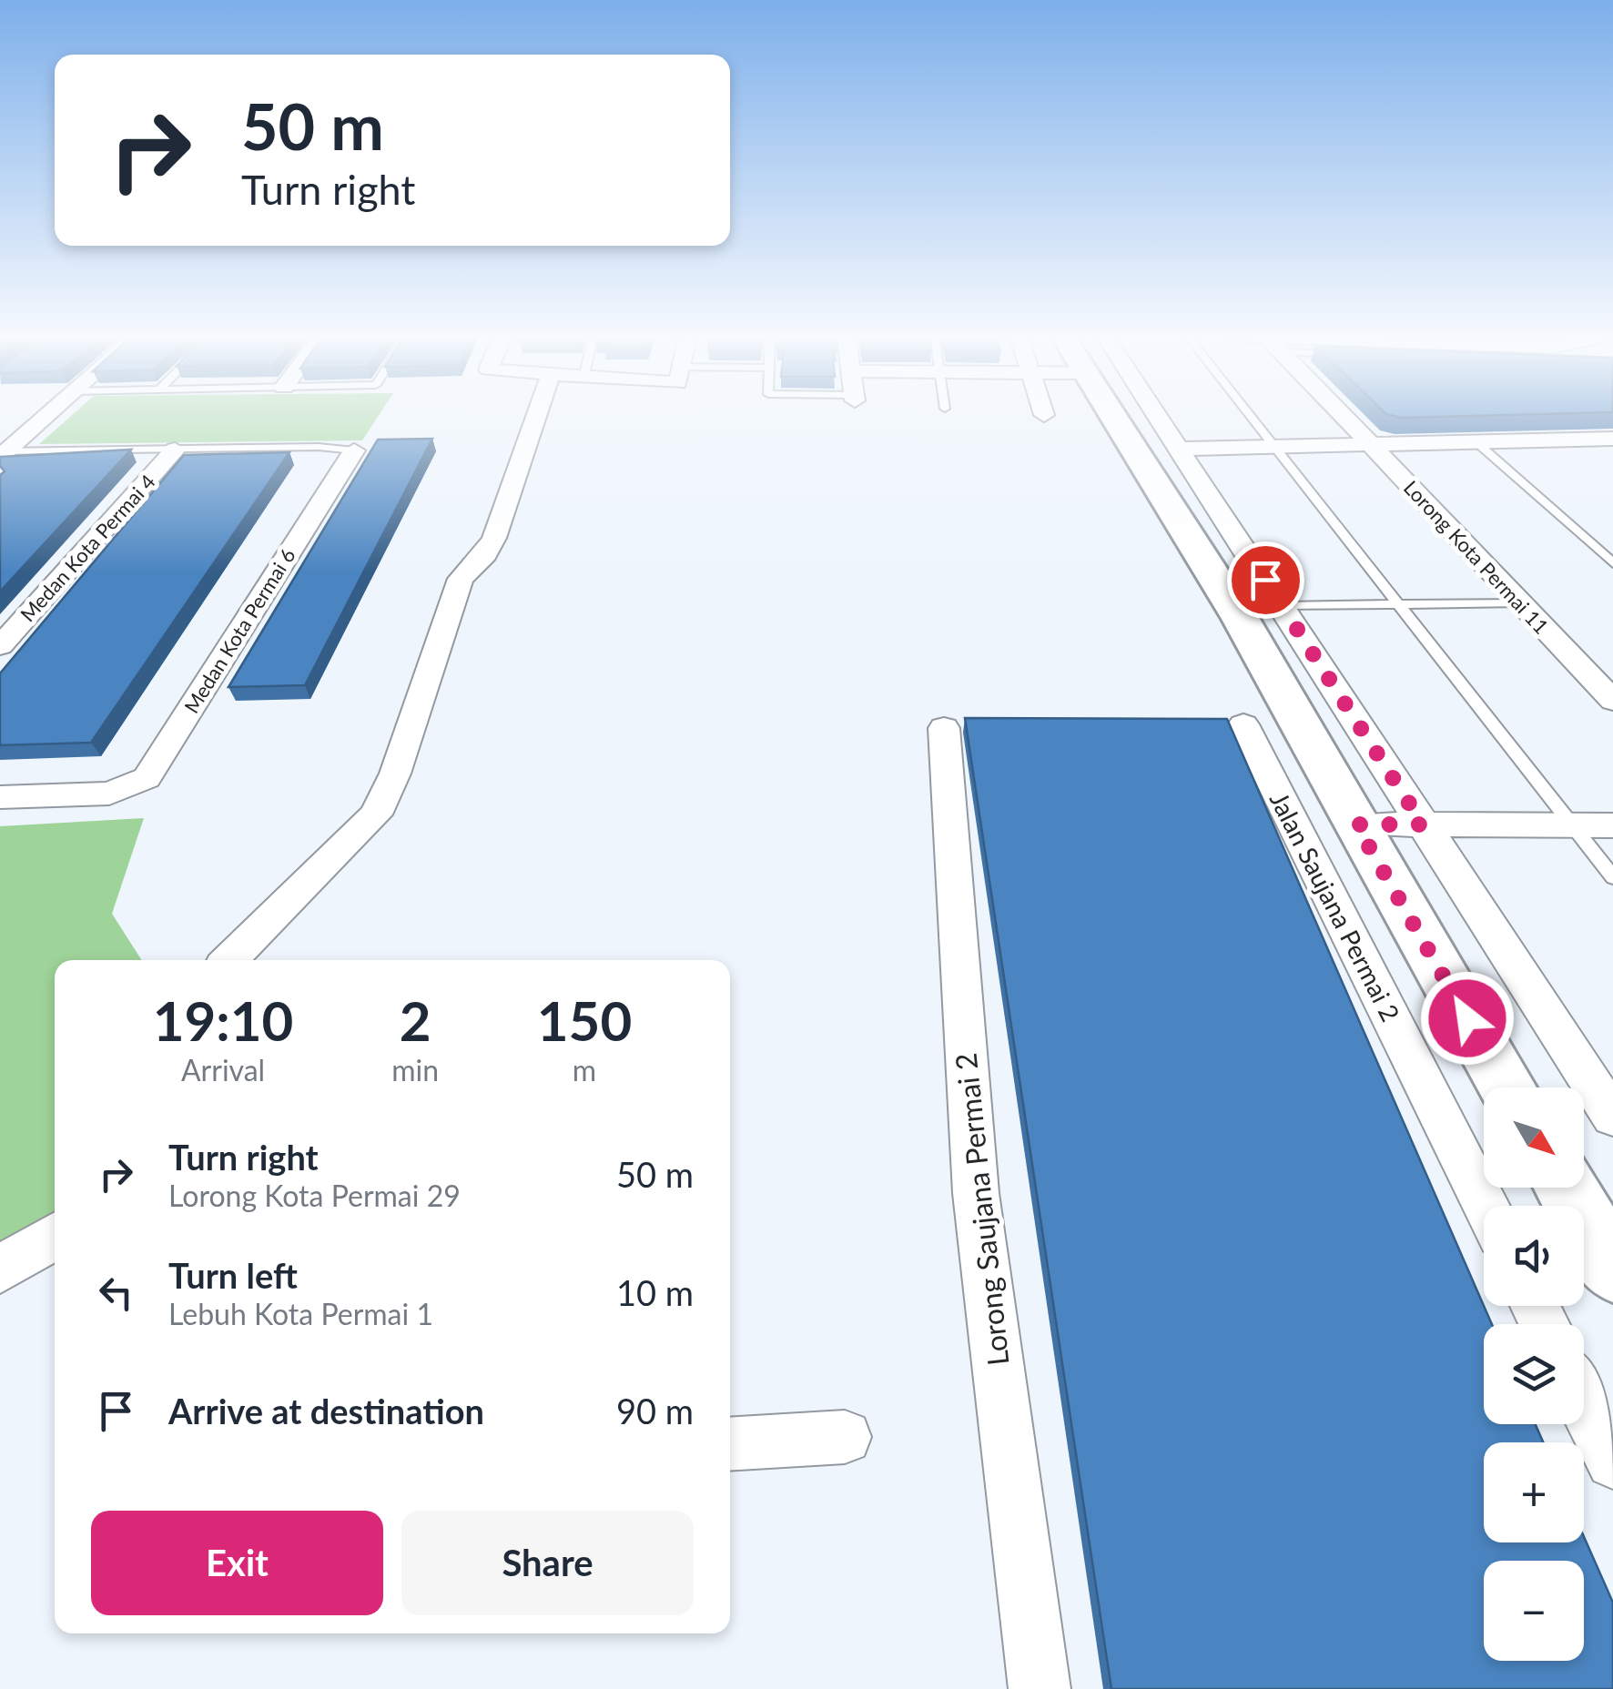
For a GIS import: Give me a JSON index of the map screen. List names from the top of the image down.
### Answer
{
  "streets": {
    "street": [
      "Medan Kota Permai 4",
      "Lorong Kota Permai 11",
      "Medan Kota Permai 6",
      "Jalan Saujana Permai 2",
      "Lorong Saujana Permai 2"
    ]
  },
  "north": "bottom right",
  "page": {
    "turn": ["50 m", "Turn right"],
    "eta": [
      "19:10",
      "Arrival",
      "2",
      "min",
      "150",
      "m"
    ],
    "map_buttons": ["+", "−"],
    "list": [
      {
        "name": "Turn right",
        "note": "Lorong Kota Permai 29",
        "value": "50 m"
      },
      {
        "name": "Turn left",
        "note": "Lebuh Kota Permai 1",
        "value": "10 m"
      },
      {
        "name": "Arrive at destination",
        "value": "90 m"
      }
    ],
    "buttons": ["Exit", "Share"]
  }
}
